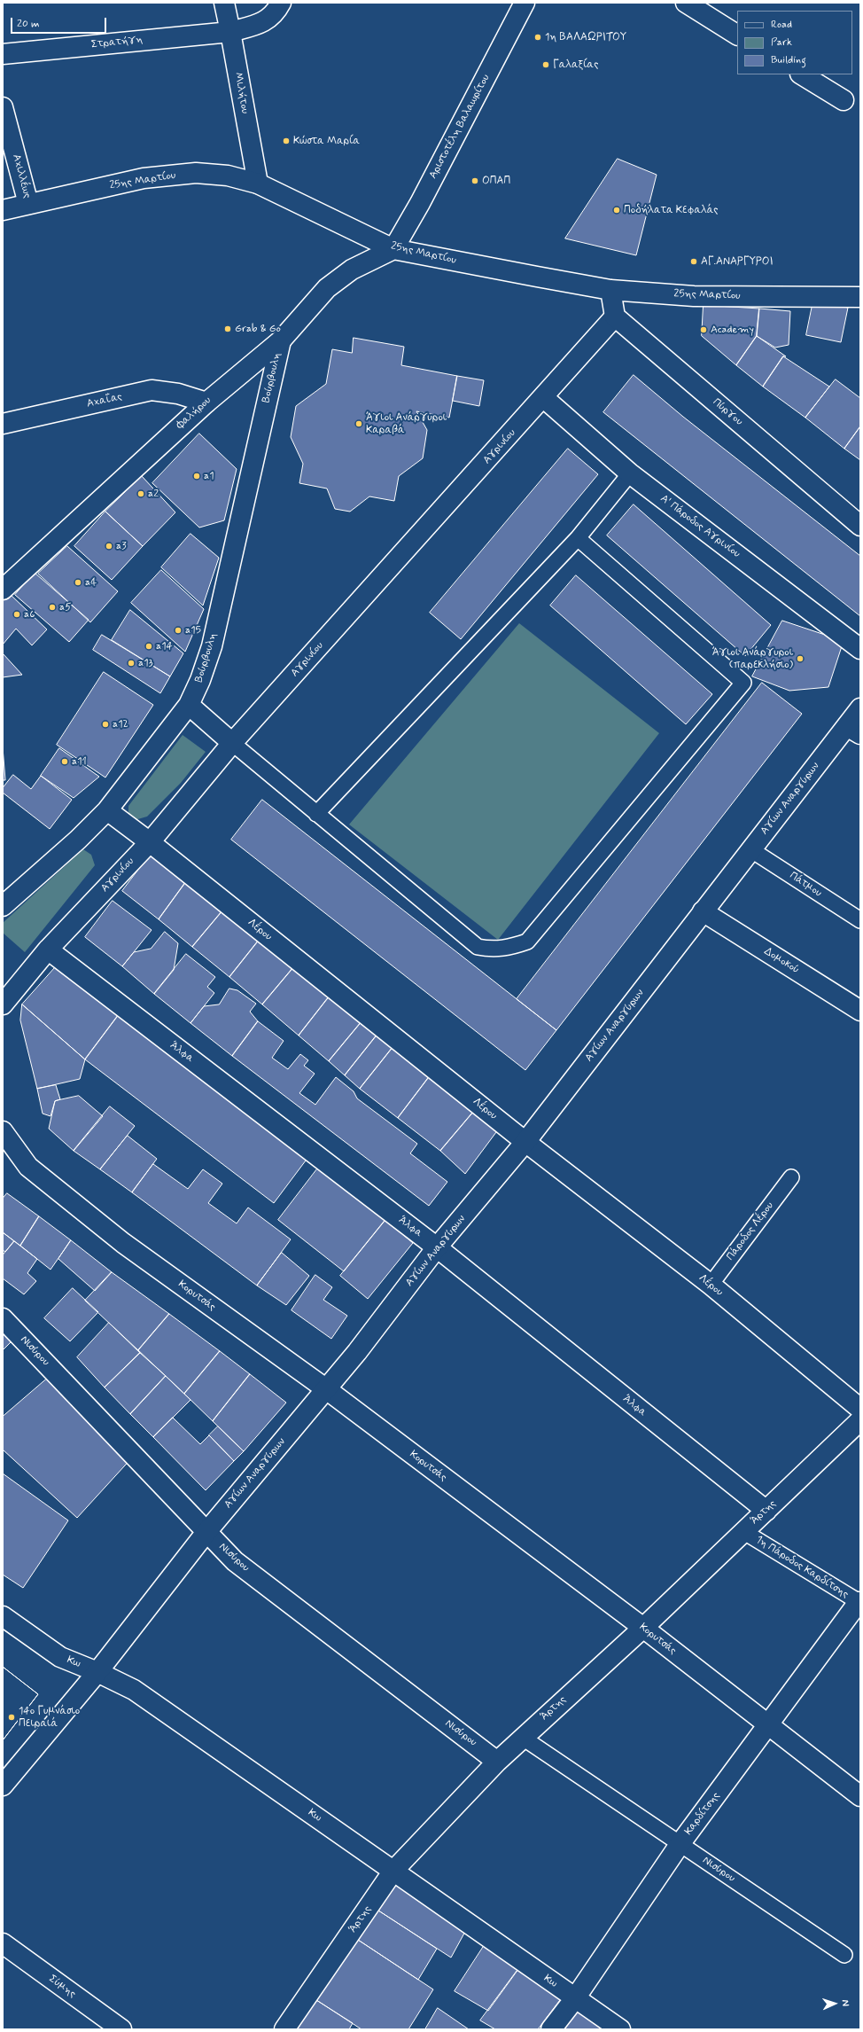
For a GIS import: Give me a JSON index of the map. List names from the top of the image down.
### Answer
{
  "streets": {
    "street": [
      "Στρατήγη",
      "Μιλήτου",
      "Αριστοτέλη Βαλαωρίτου",
      "Αχιλλέως",
      "25ης Μαρτίου",
      "Βούρβουλη",
      "Αχαΐας",
      "Πύργου",
      "Φαλήρου",
      "Αγρινίου",
      "Α' Πάροδος Αγρινίου",
      "Αγίων Αναργύρων",
      "Λέρου",
      "Δομοκού",
      "Άλφα",
      "Κορυτσάς",
      "Νισύρου",
      "Άρτης",
      "Κω",
      "Καρδίτσης",
      "Σύμης"
    ],
    "lane": ["Πάτμου", "Πάροδος Λέρου", "1η Πάροδος Καρδίτσης"]
  },
  "crossings": [
    ["Στρατήγη", "Μιλήτου"],
    ["Μιλήτου", "25ης Μαρτίου"],
    ["Αριστοτέλη Βαλαωρίτου", "25ης Μαρτίου"],
    ["Αριστοτέλη Βαλαωρίτου", "Φαλήρου"],
    ["Αχιλλέως", "25ης Μαρτίου"],
    ["25ης Μαρτίου", "Φαλήρου"],
    ["Βούρβουλη", "Φαλήρου"],
    ["Βούρβουλη", "Λέρου"],
    ["Αχαΐας", "Φαλήρου"],
    ["Πύργου", "Αγρινίου"],
    ["Αγρινίου", "Α' Πάροδος Αγρινίου"],
    ["Αγρινίου", "Λέρου"],
    ["Αγρινίου", "Άλφα"],
    ["Αγίων Αναργύρων", "Πάτμου"],
    ["Αγίων Αναργύρων", "Λέρου"],
    ["Αγίων Αναργύρων", "Δομοκού"],
    ["Αγίων Αναργύρων", "Άλφα"],
    ["Αγίων Αναργύρων", "Κορυτσάς"],
    ["Αγίων Αναργύρων", "Νισύρου"],
    ["Αγίων Αναργύρων", "Κω"],
    ["Λέρου", "Πάροδος Λέρου"],
    ["Άλφα", "Άρτης"],
    ["Κορυτσάς", "Άρτης"],
    ["Κορυτσάς", "Καρδίτσης"],
    ["Νισύρου", "Άρτης"],
    ["Νισύρου", "Καρδίτσης"],
    ["Άρτης", "1η Πάροδος Καρδίτσης"],
    ["Άρτης", "Κω"],
    ["1η Πάροδος Καρδίτσης", "Καρδίτσης"],
    ["Κω", "Καρδίτσης"]
  ],
  "places": [
    "1η ΒΑΛΑΩΡΙΤΟΥ",
    "Γαλαξίας",
    "Κώστα Μαρία",
    "ΟΠΑΠ",
    "Ποδήλατα Κεφαλάς",
    "ΑΓ.ΑΝΑΡΓΥΡΟΙ",
    "Grab & Go",
    "Academy",
    "Άγιοι Ανάργυροι Καραβά",
    "a1",
    "a2",
    "a3",
    "a4",
    "a5",
    "a6",
    "a15",
    "a14",
    "Άγιοι Ανάργυροι (παρεκλήσιο)",
    "a13",
    "a12",
    "a11",
    "14ο Γυμνάσιο Πειραιά"
  ],
  "legend": ["Road", "Park", "Building"],
  "scale_bar": "20 m",
  "north": "right"
}
